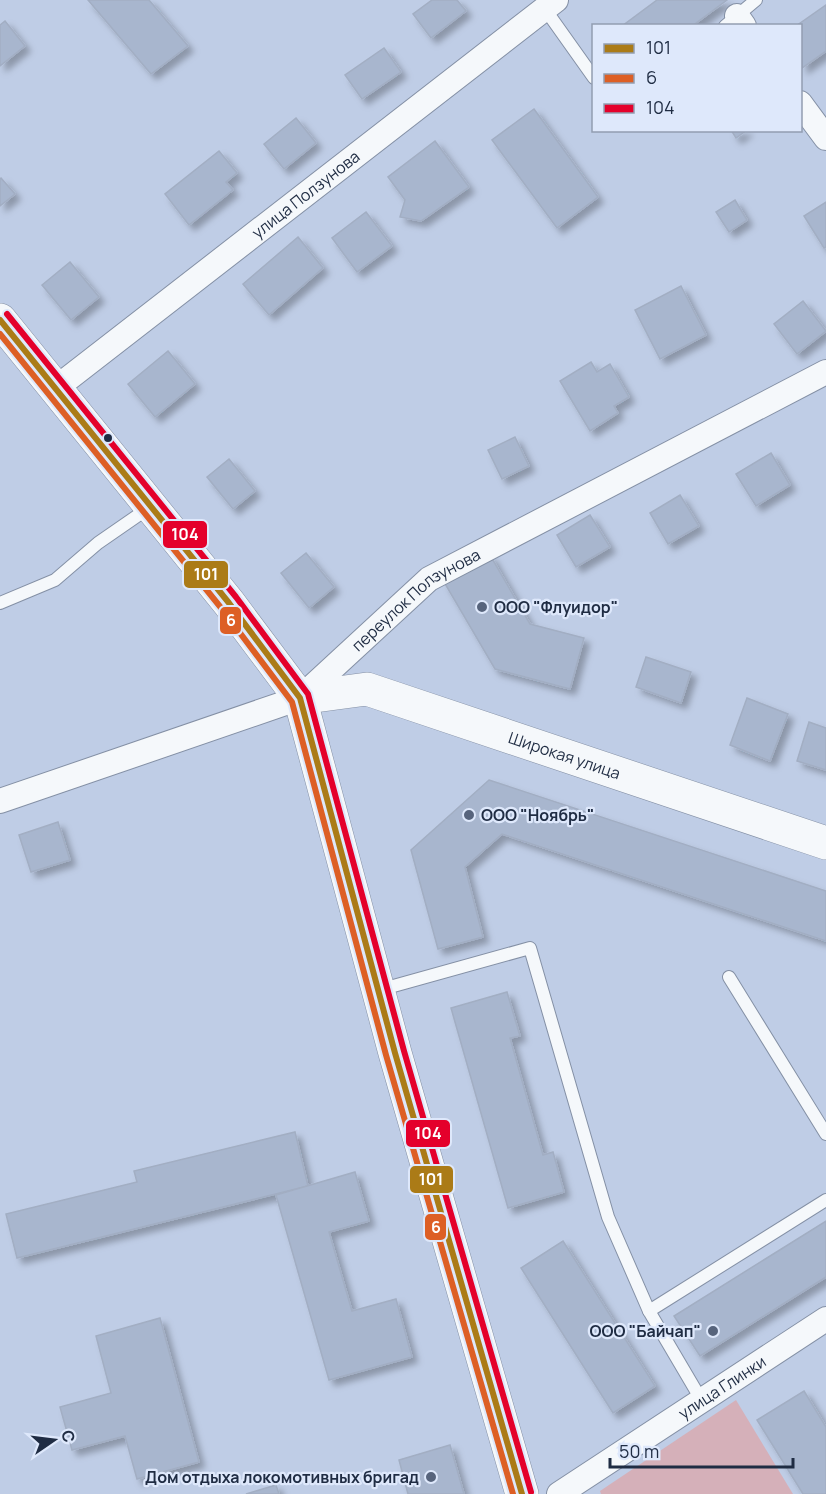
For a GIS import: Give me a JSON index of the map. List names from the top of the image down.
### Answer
{
  "streets": {
    "main road": ["Широкая улица"],
    "street": ["улица Ползунова", "переулок Ползунова", "улица Глинки"]
  },
  "crossings": [
    ["переулок Ползунова", "Широкая улица"]
  ],
  "places": [
    "ООО \"Флуидор\"",
    "ООО \"Ноябрь\"",
    "ООО \"Байчап\"",
    "Дом отдыха локомотивных бригад"
  ],
  "lines": ["transit line 104", "transit line 101", "transit line 6"],
  "legend": ["101", "6", "104"],
  "scale_bar": "50 m",
  "north": "right"
}
